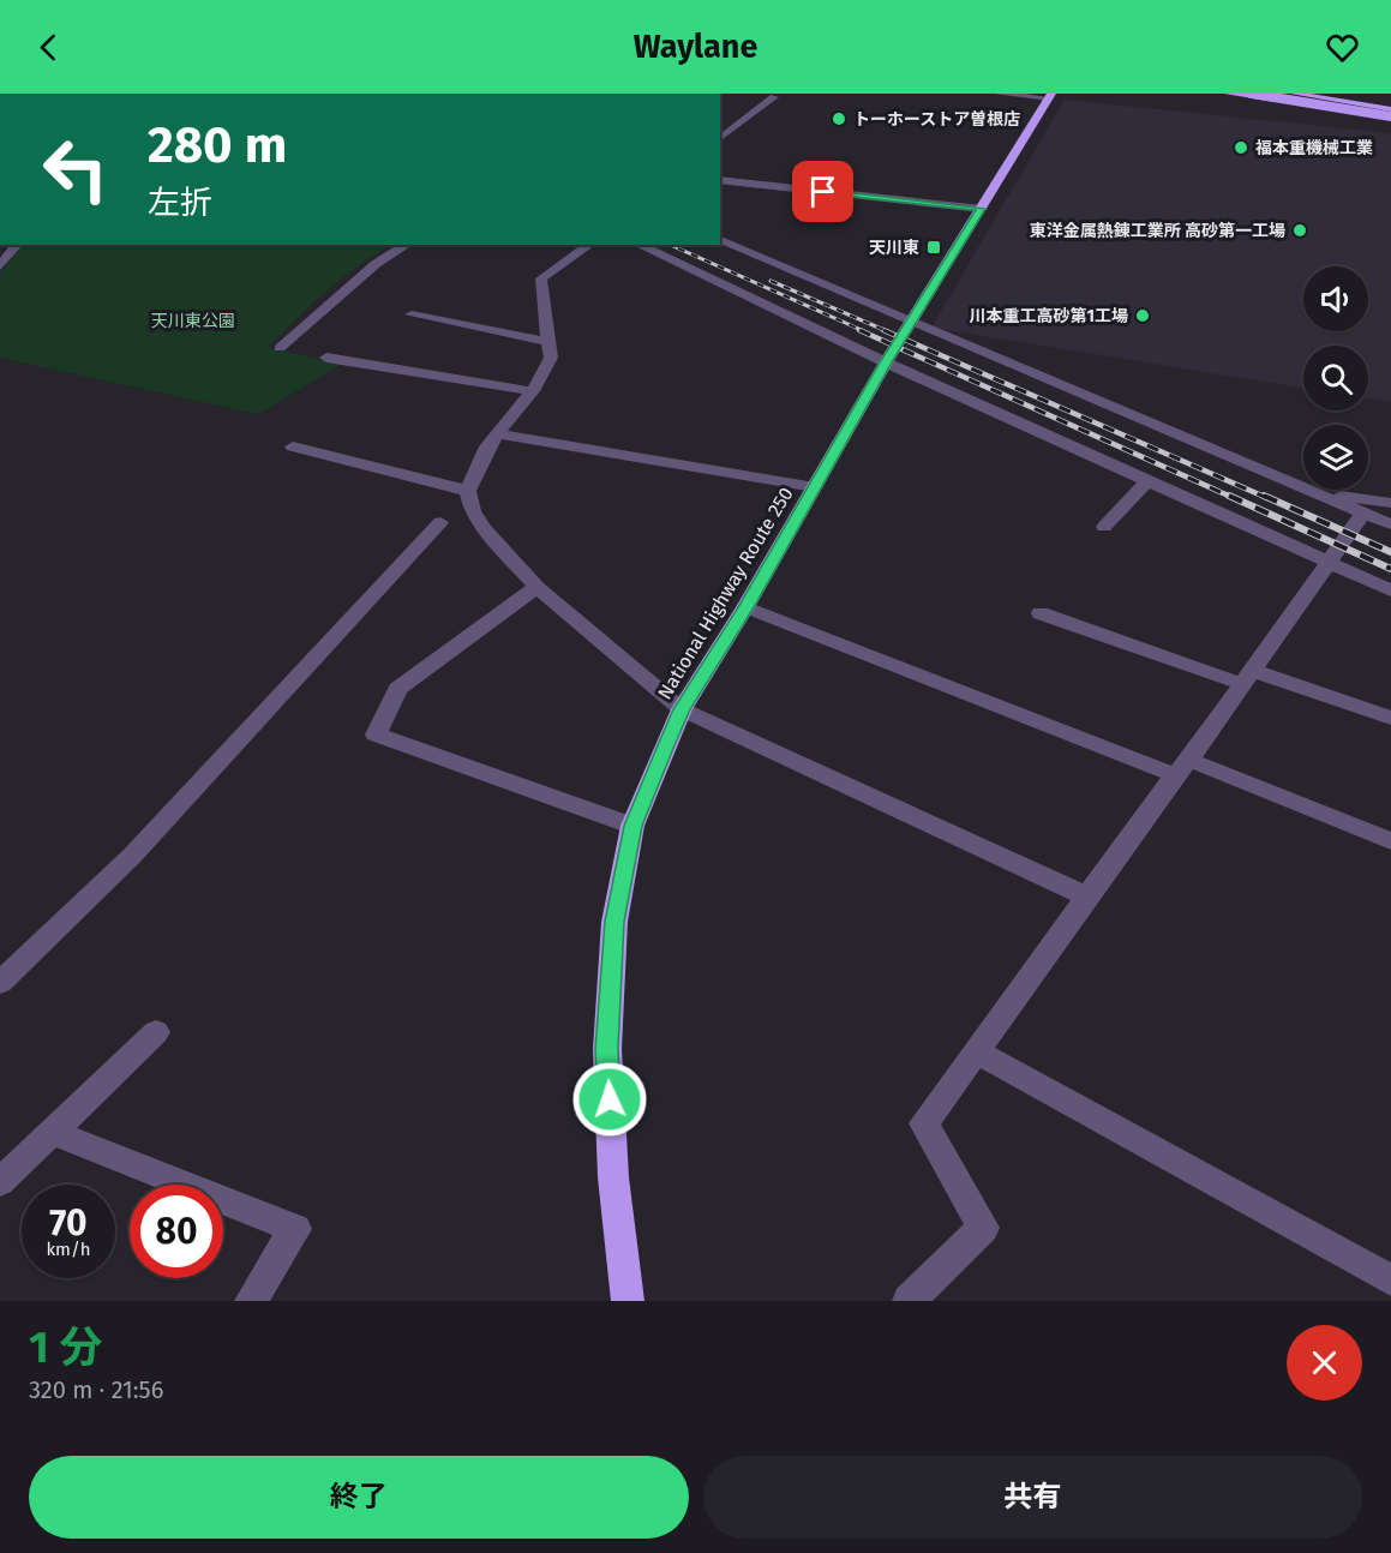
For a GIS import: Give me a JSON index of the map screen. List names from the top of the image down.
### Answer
{
  "streets": {
    "highway": ["National Highway Route 250"]
  },
  "parks": ["天川東公園"],
  "places": {
    "other": [
      "トーホーストア曽根店",
      "福本重機械工業",
      "東洋金属熱錬工業所 高砂第一工場",
      "川本重工高砂第1工場"
    ],
    "transit": ["天川東"]
  },
  "page": {
    "header": "Waylane",
    "turn": ["280 m", "左折"],
    "speed": "70 km/h",
    "limit": "80",
    "heading": ["1 分", "320 m · 21:56"],
    "buttons": ["終了", "共有"]
  }
}
